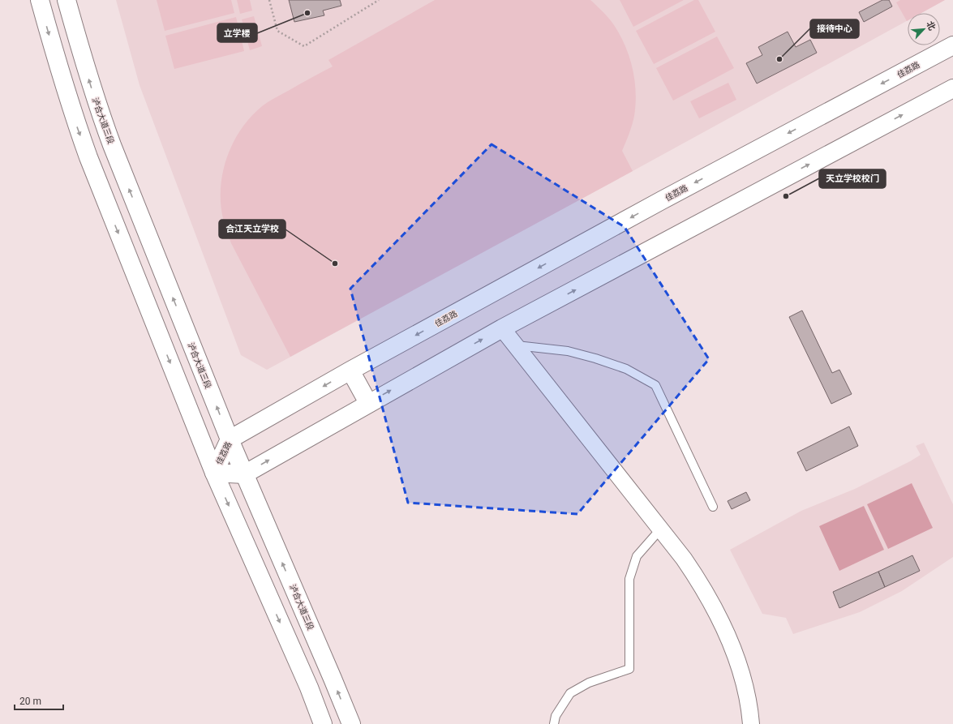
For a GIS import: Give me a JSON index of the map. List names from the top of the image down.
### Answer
{
  "streets": {
    "main road": ["佳荔路", "泸合大道三段"]
  },
  "crossings": [
    ["佳荔路", "泸合大道三段"]
  ],
  "places": [
    "立学楼",
    "接待中心",
    "天立学校校门",
    "合江天立学校"
  ],
  "scale_bar": "20 m",
  "north": "top right"
}
